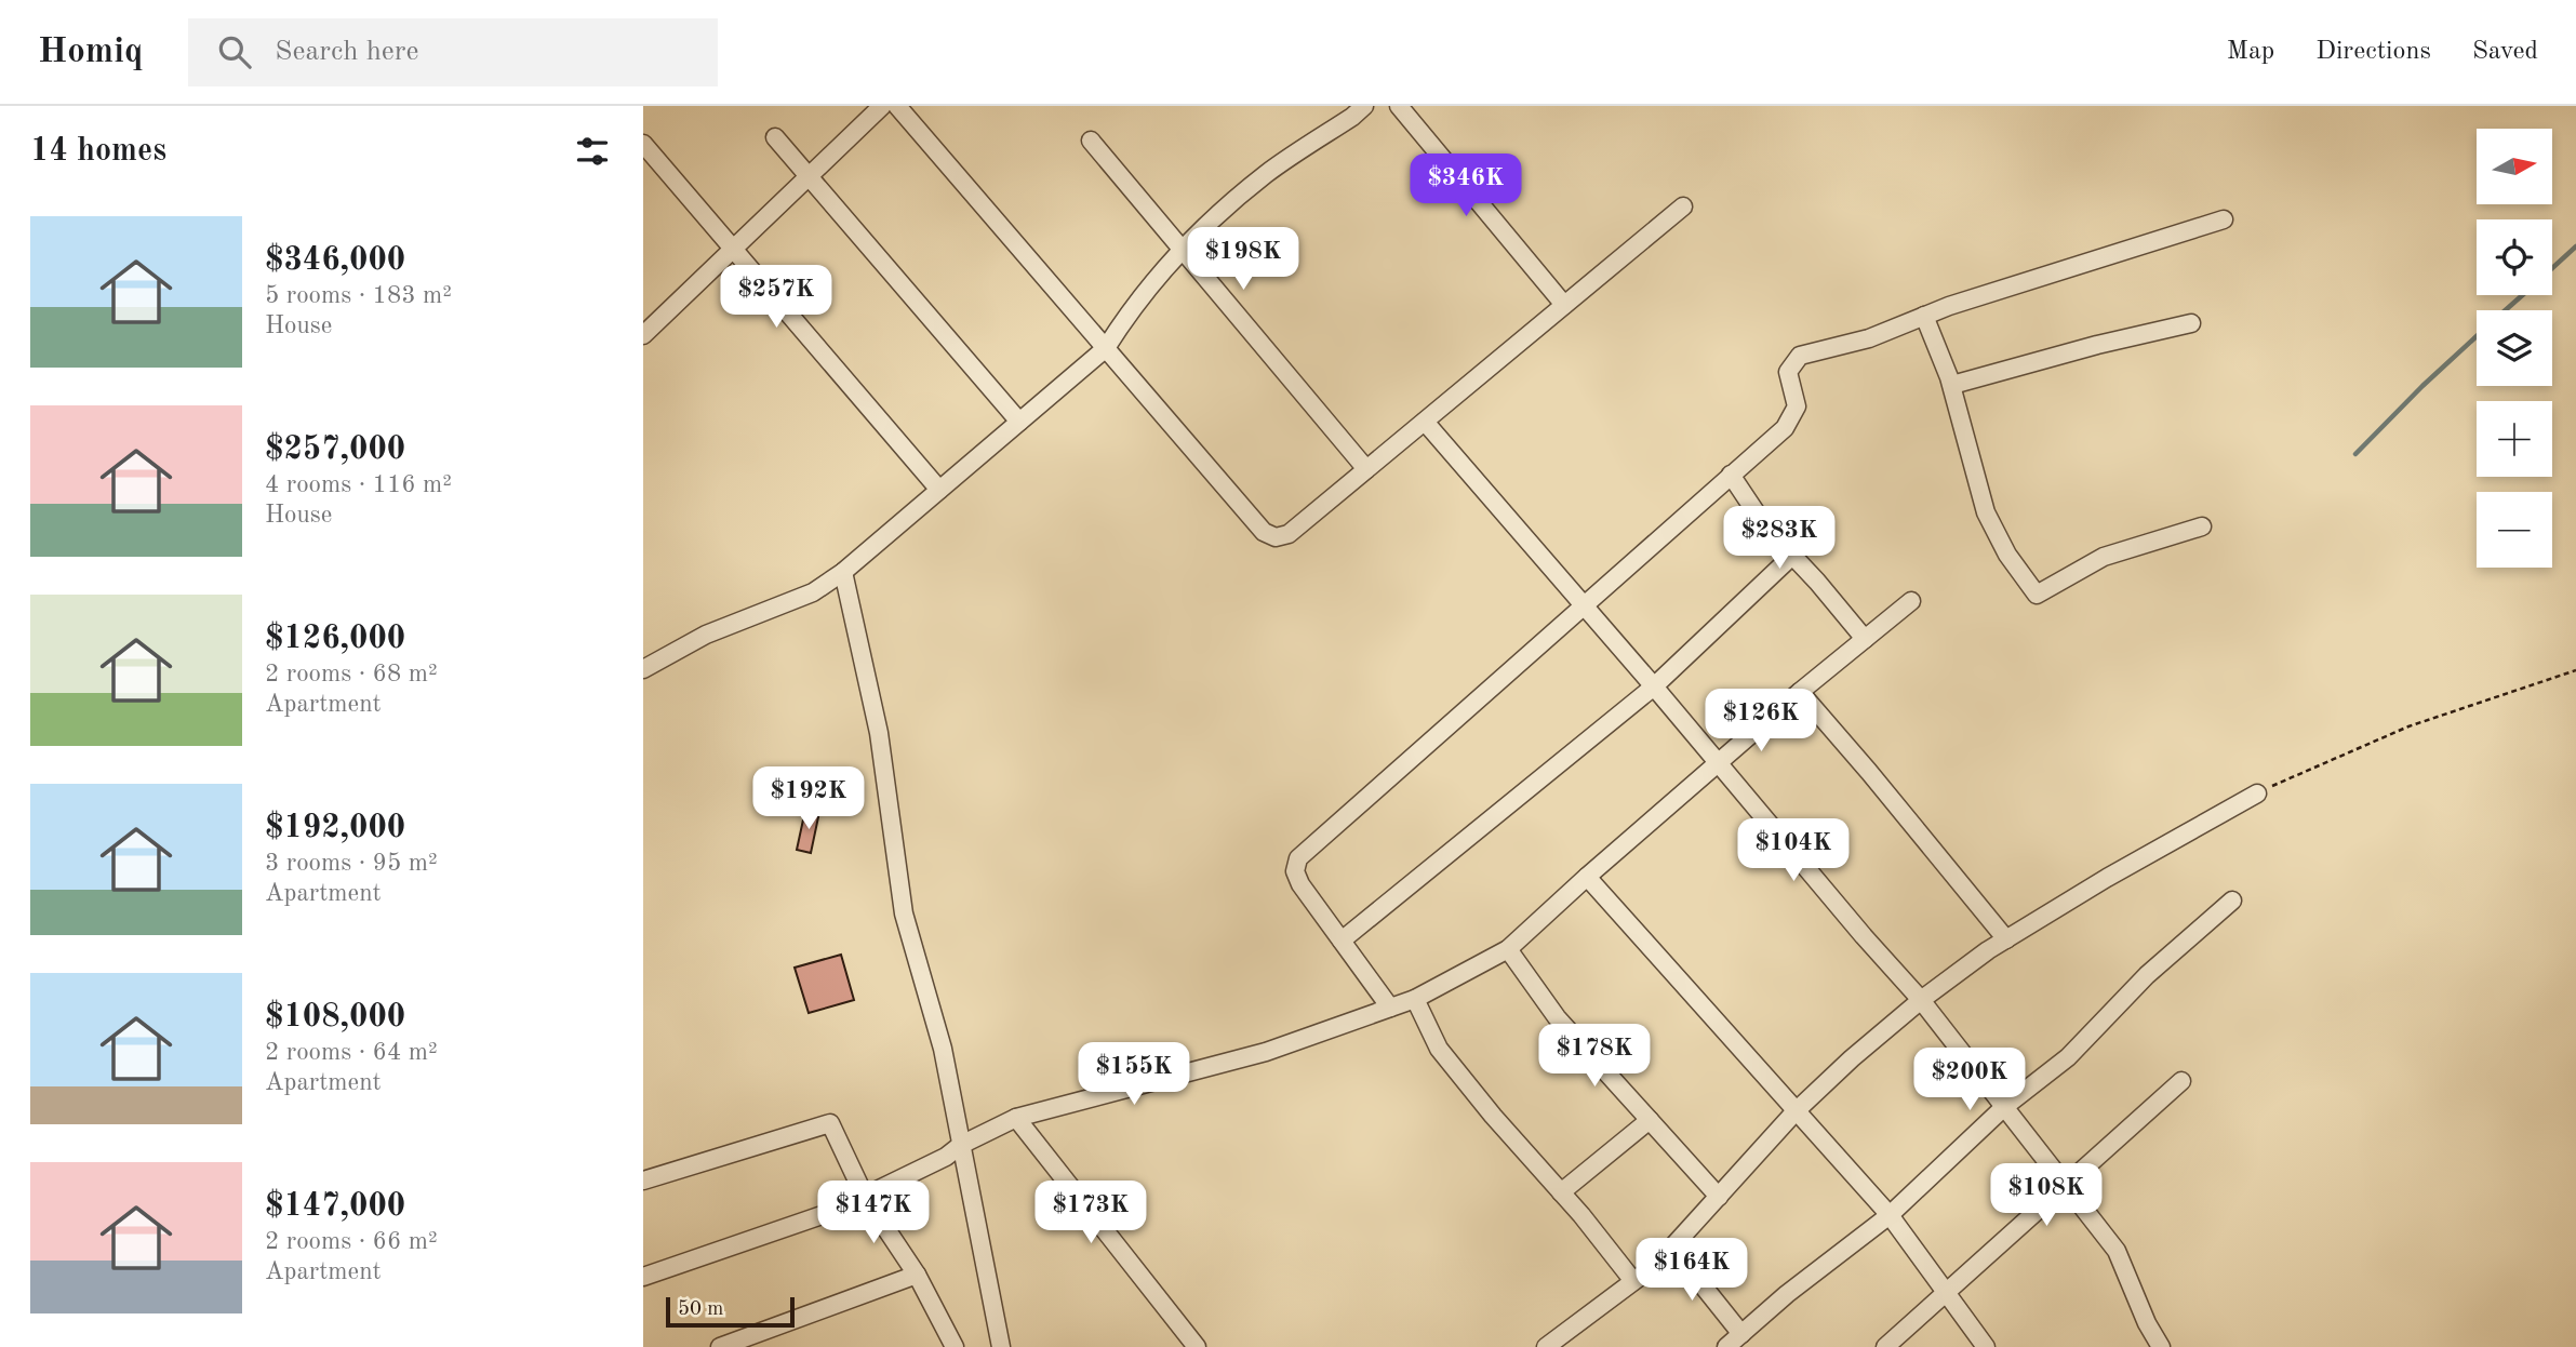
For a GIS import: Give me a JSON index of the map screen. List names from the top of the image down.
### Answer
{
  "scale_bar": "50 m",
  "north": "right",
  "page": {
    "header": "Homiq",
    "search": "Search here",
    "nav": ["Map", "Directions", "Saved"],
    "heading": "14 homes",
    "map_buttons": ["+", "−"],
    "price": [
      "$346K",
      "$198K",
      "$257K",
      "$283K",
      "$126K",
      "$192K",
      "$104K",
      "$178K",
      "$155K",
      "$200K",
      "$108K",
      "$147K",
      "$173K",
      "$164K"
    ],
    "list": [
      {
        "name": "$346,000",
        "note": "5 rooms · 183 m² · House"
      },
      {
        "name": "$257,000",
        "note": "4 rooms · 116 m² · House"
      },
      {
        "name": "$126,000",
        "note": "2 rooms · 68 m² · Apartment"
      },
      {
        "name": "$192,000",
        "note": "3 rooms · 95 m² · Apartment"
      },
      {
        "name": "$108,000",
        "note": "2 rooms · 64 m² · Apartment"
      },
      {
        "name": "$147,000",
        "note": "2 rooms · 66 m² · Apartment"
      }
    ],
    "scale": "50 m"
  }
}
